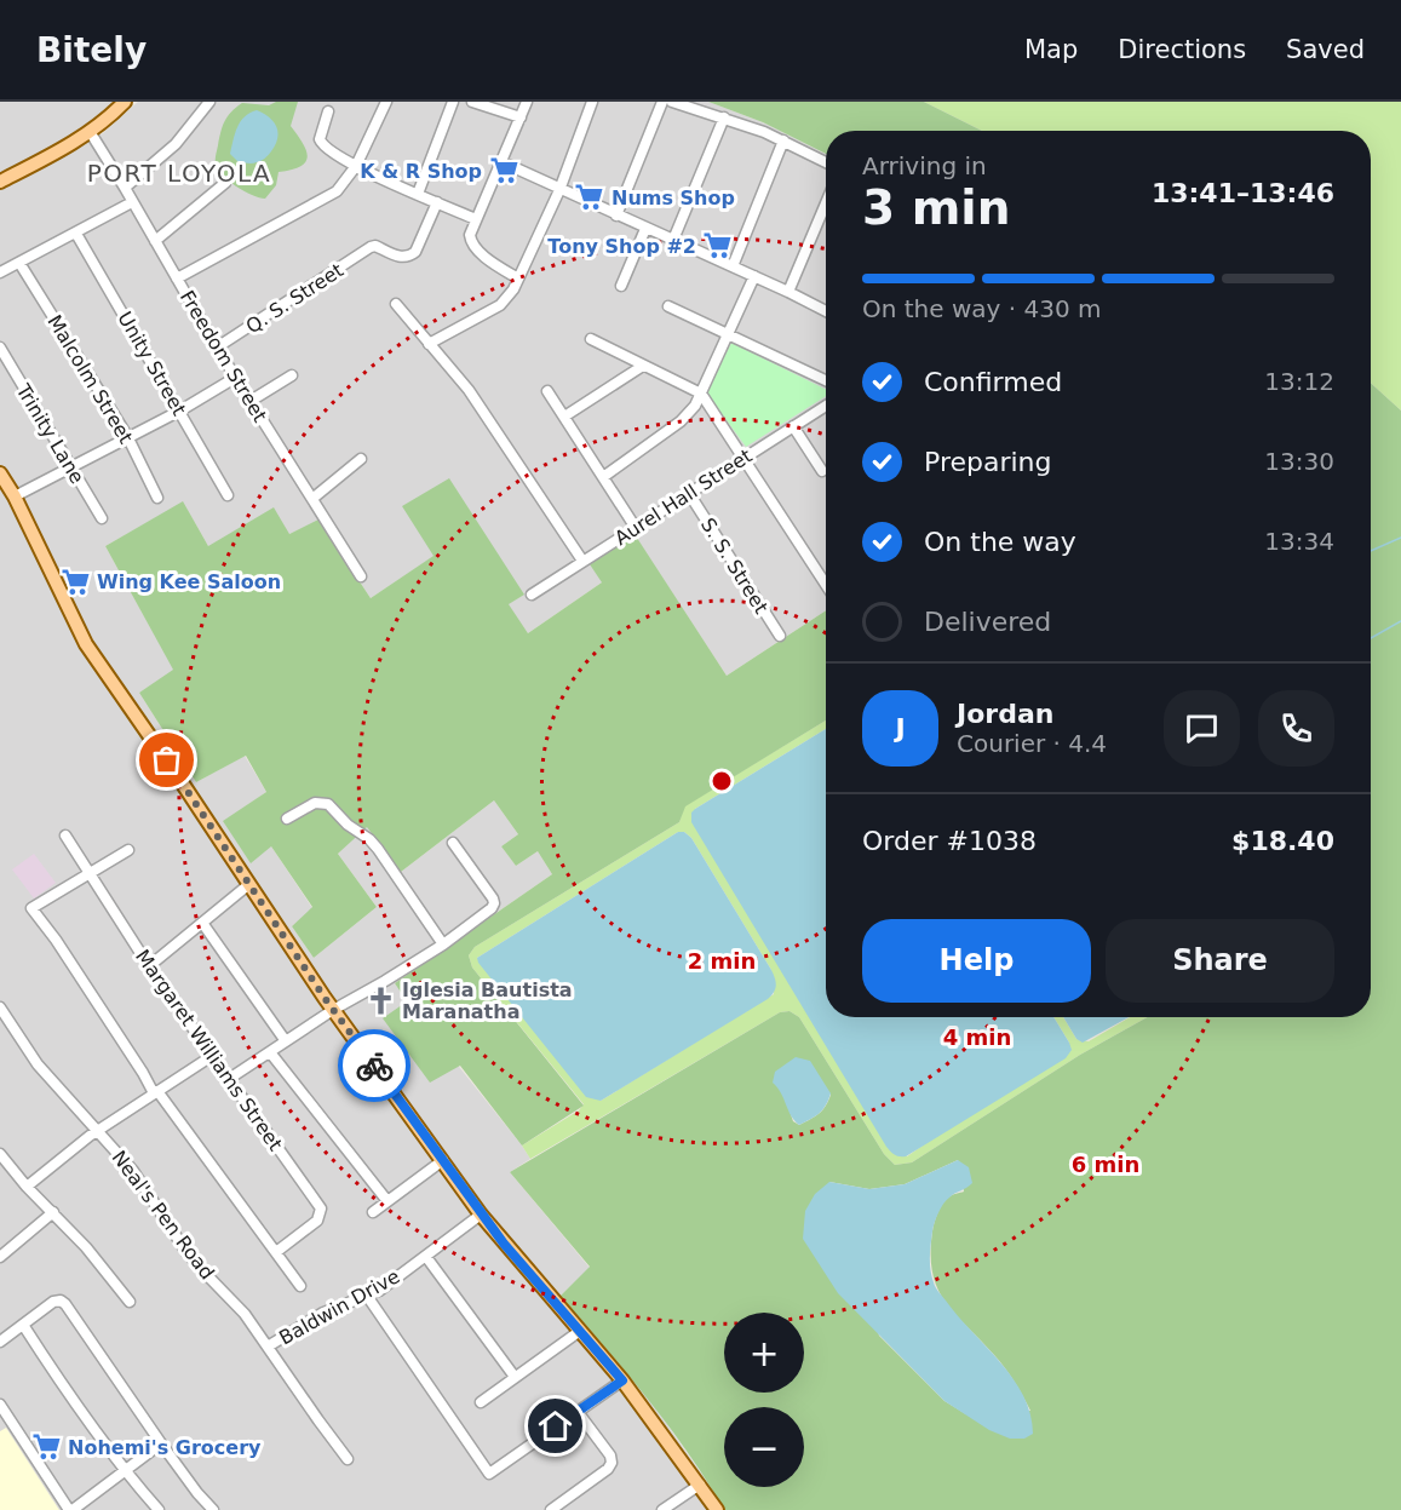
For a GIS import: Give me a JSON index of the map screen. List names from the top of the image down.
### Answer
{
  "streets": {
    "street": [
      "Q. S. Street",
      "Freedom Street",
      "Unity Street",
      "Malcolm Street",
      "Trinity Lane",
      "Aurel Hall Street",
      "S. S. Street",
      "Margaret Williams Street",
      "Neal's Pen Road",
      "Baldwin Drive"
    ]
  },
  "crossings": [
    ["Q. S. Street", "Freedom Street"],
    ["Aurel Hall Street", "S. S. Street"],
    ["Neal's Pen Road", "Baldwin Drive"]
  ],
  "districts": ["PORT LOYOLA"],
  "places": {
    "supermarket": [
      "K & R Shop",
      "Nums Shop",
      "Tony Shop #2",
      "Wing Kee Saloon",
      "Nohemi's Grocery"
    ],
    "church": ["Iglesia Bautista Maranatha"]
  },
  "page": {
    "header": "Bitely",
    "nav": ["Map", "Directions", "Saved"],
    "heading": ["3 min", "Arriving in", "13:41–13:46"],
    "panel": [
      "Jordan",
      "Courier · 4.4",
      "Order #1038",
      "$18.40"
    ],
    "bar": "On the way · 430 m",
    "list": [
      ["Confirmed", "13:12"],
      ["Preparing", "13:30"],
      ["On the way", "13:34"],
      "Delivered"
    ],
    "round": "J",
    "buttons": ["Help", "Share"],
    "map_buttons": ["+", "−"]
  },
  "rings": ["2 min", "4 min", "6 min"]
}
